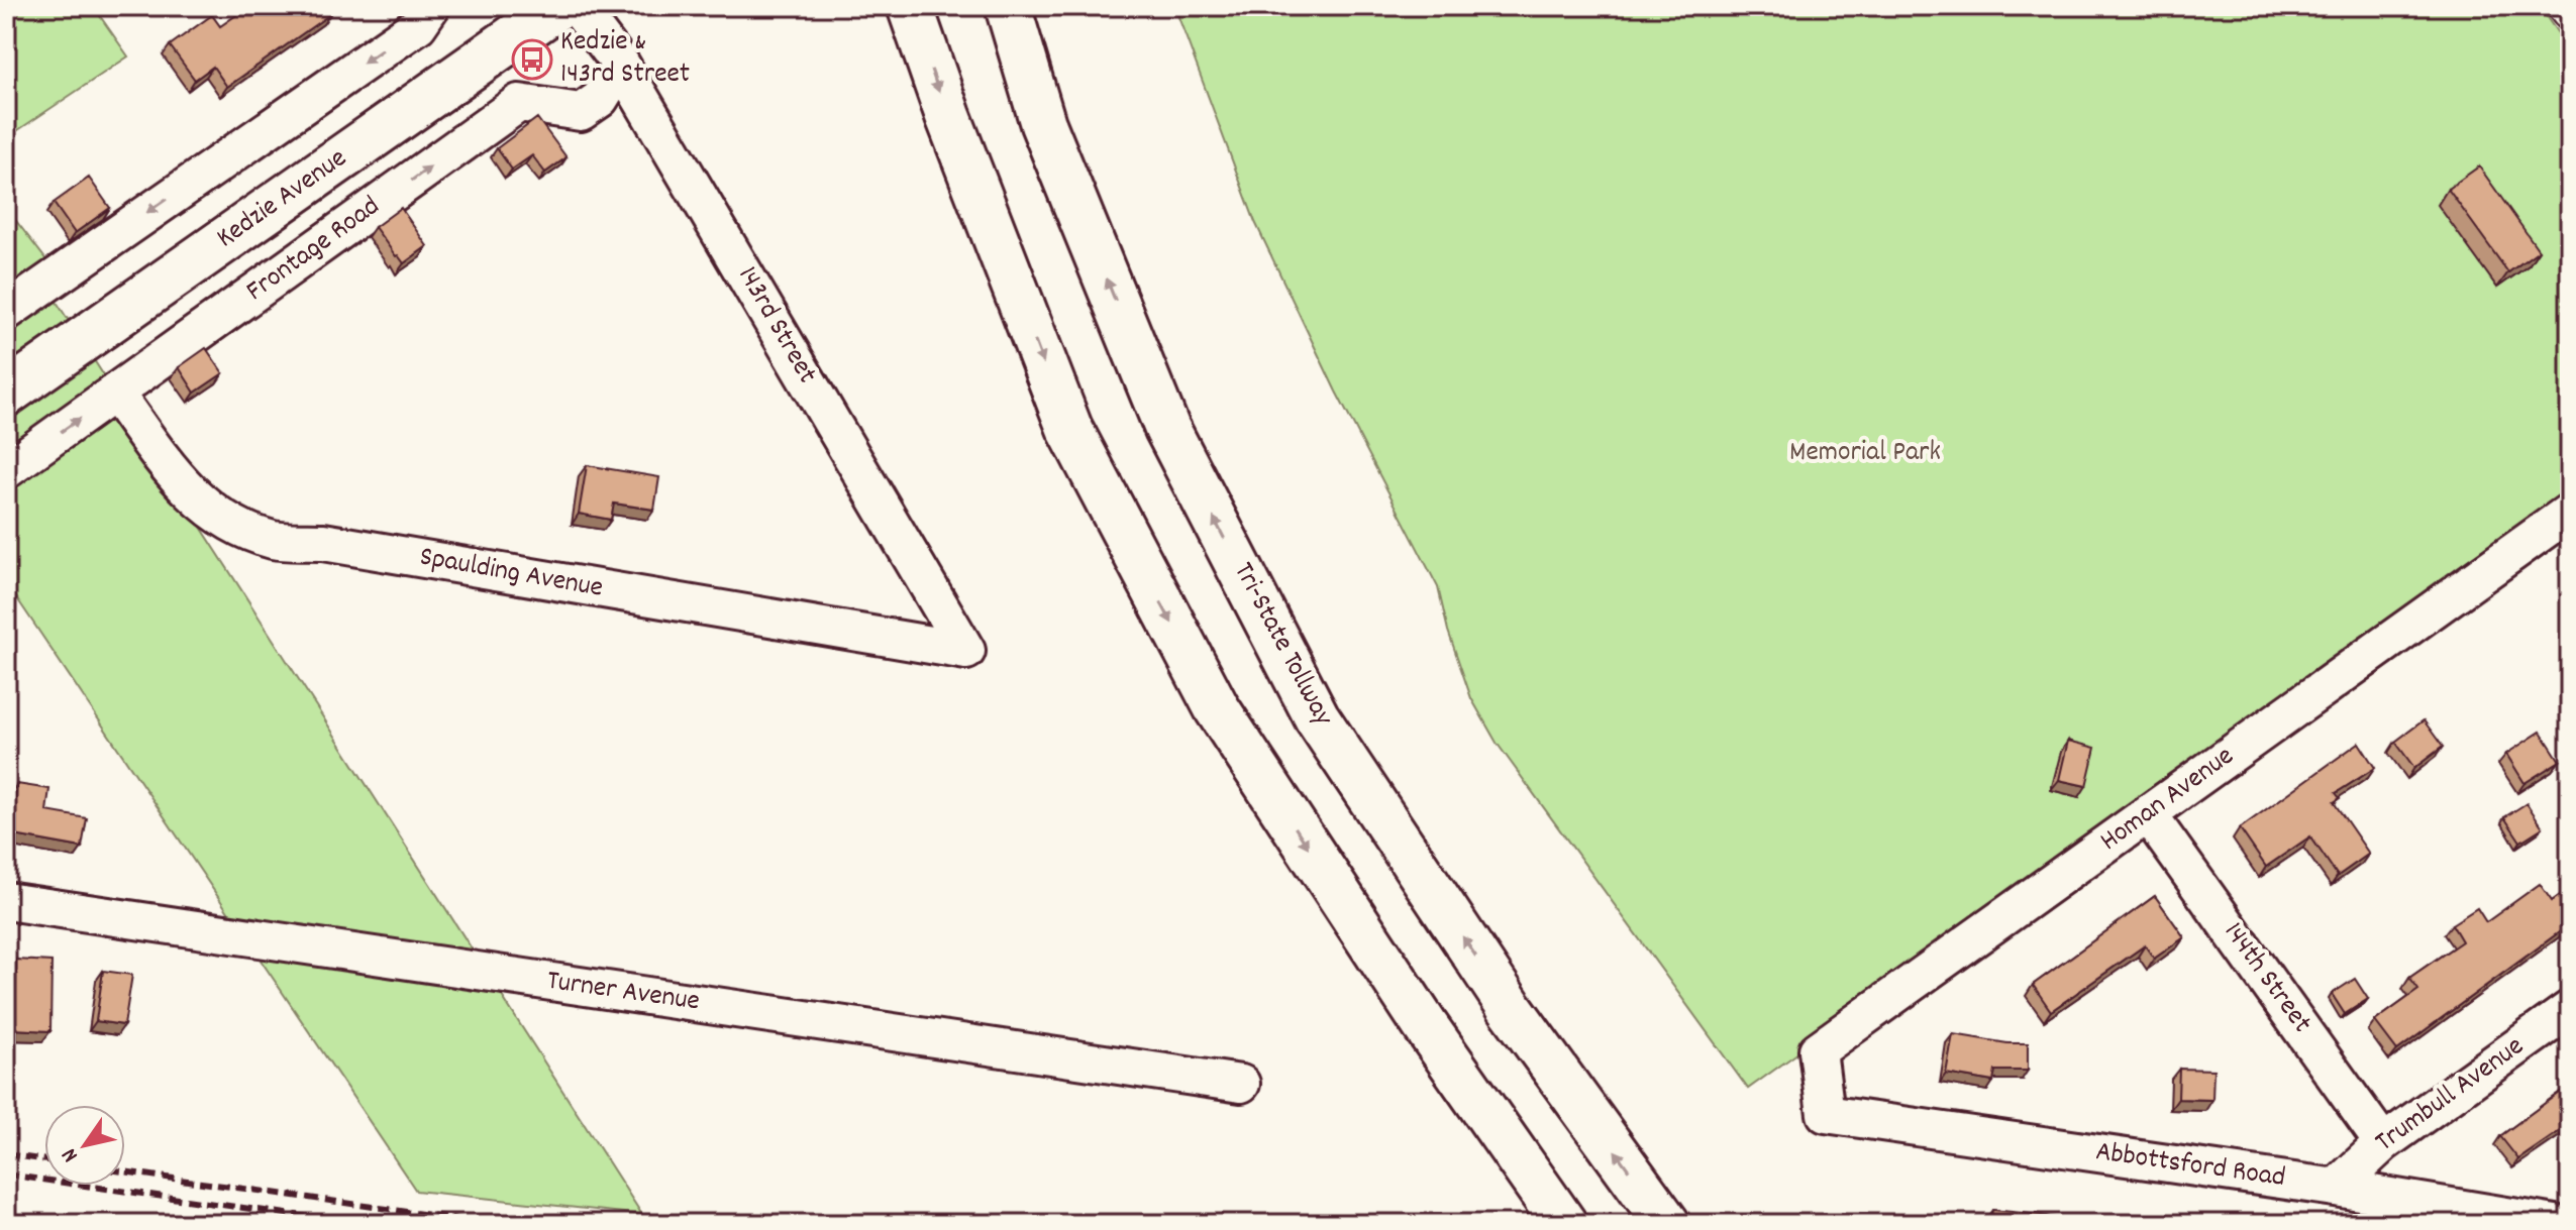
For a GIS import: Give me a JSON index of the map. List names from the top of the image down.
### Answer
{
  "streets": {
    "main road": ["Kedzie Avenue", "Tri-State Tollway"],
    "street": [
      "Frontage Road",
      "143rd Street",
      "Spaulding Avenue",
      "Homan Avenue",
      "144th Street",
      "Turner Avenue",
      "Trumbull Avenue",
      "Abbottsford Road"
    ]
  },
  "crossings": [
    ["Frontage Road", "143rd Street"],
    ["Frontage Road", "Spaulding Avenue"],
    ["143rd Street", "Spaulding Avenue"],
    ["Homan Avenue", "144th Street"],
    ["Homan Avenue", "Abbottsford Road"],
    ["144th Street", "Trumbull Avenue"],
    ["Trumbull Avenue", "Abbottsford Road"]
  ],
  "parks": ["Memorial Park"],
  "places": {
    "bus stop": ["Kedzie & 143rd Street"]
  },
  "north": "bottom left"
}
